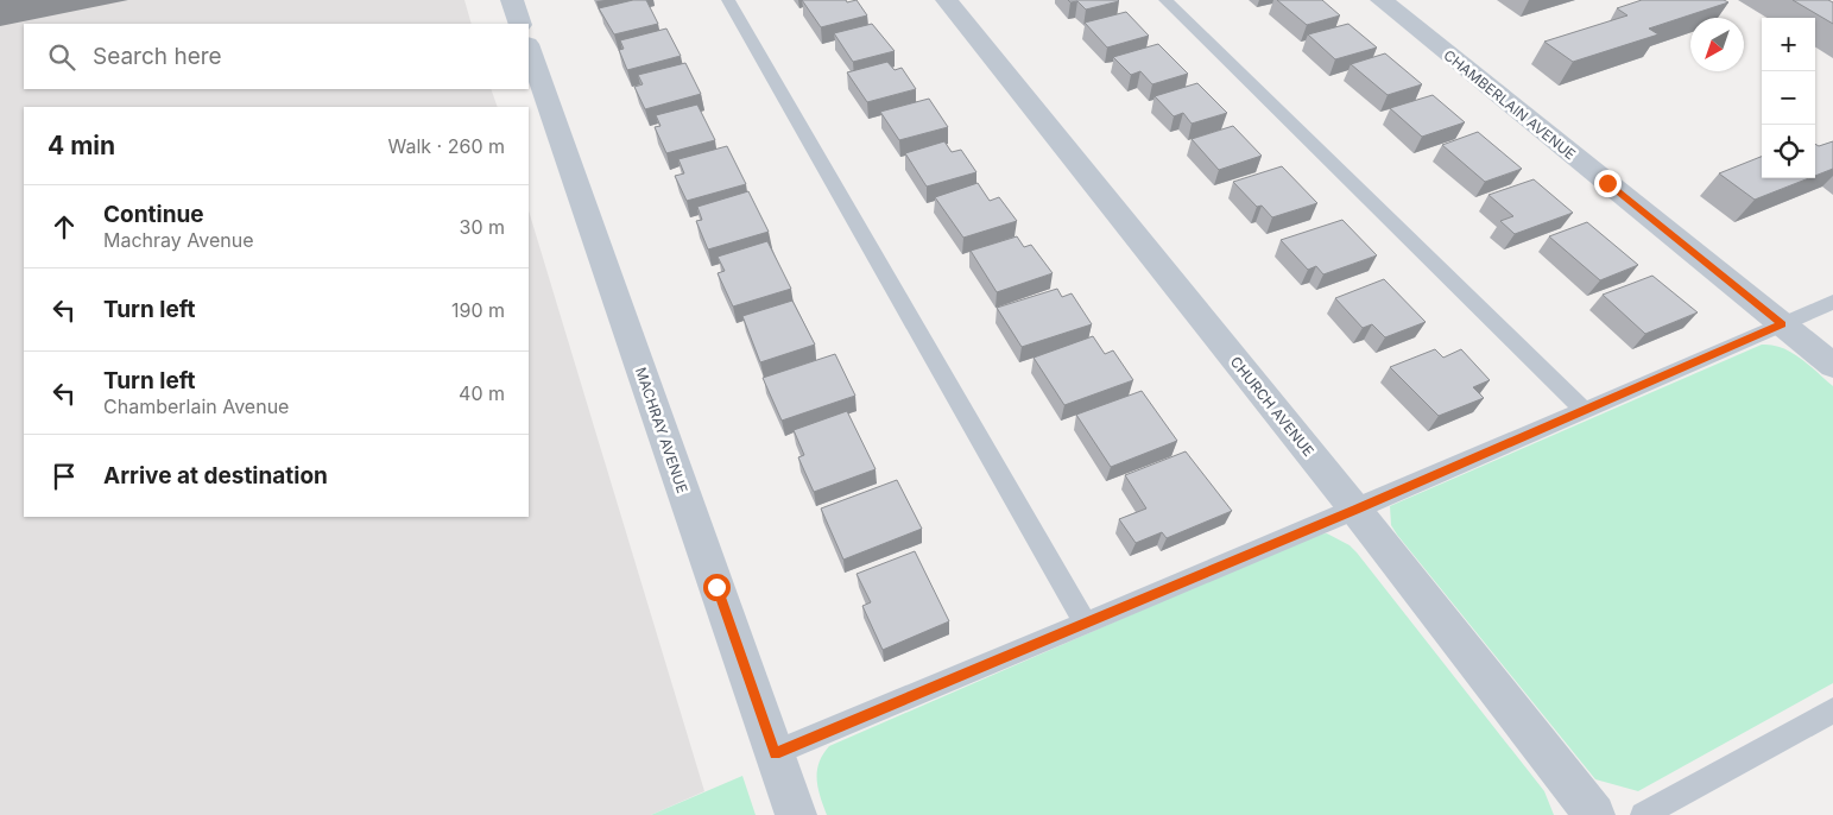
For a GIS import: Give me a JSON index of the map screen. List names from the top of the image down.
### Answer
{
  "streets": {
    "street": ["CHAMBERLAIN AVENUE", "CHURCH AVENUE", "MACHRAY AVENUE"]
  },
  "north": "bottom left",
  "page": {
    "map_buttons": ["+", "−"],
    "search": "Search here",
    "heading": ["4 min", "Walk · 260 m"],
    "list": [
      ["Continue", "Machray Avenue", "30 m"],
      ["Turn left", "190 m"],
      ["Turn left", "Chamberlain Avenue", "40 m"],
      "Arrive at destination"
    ]
  }
}
